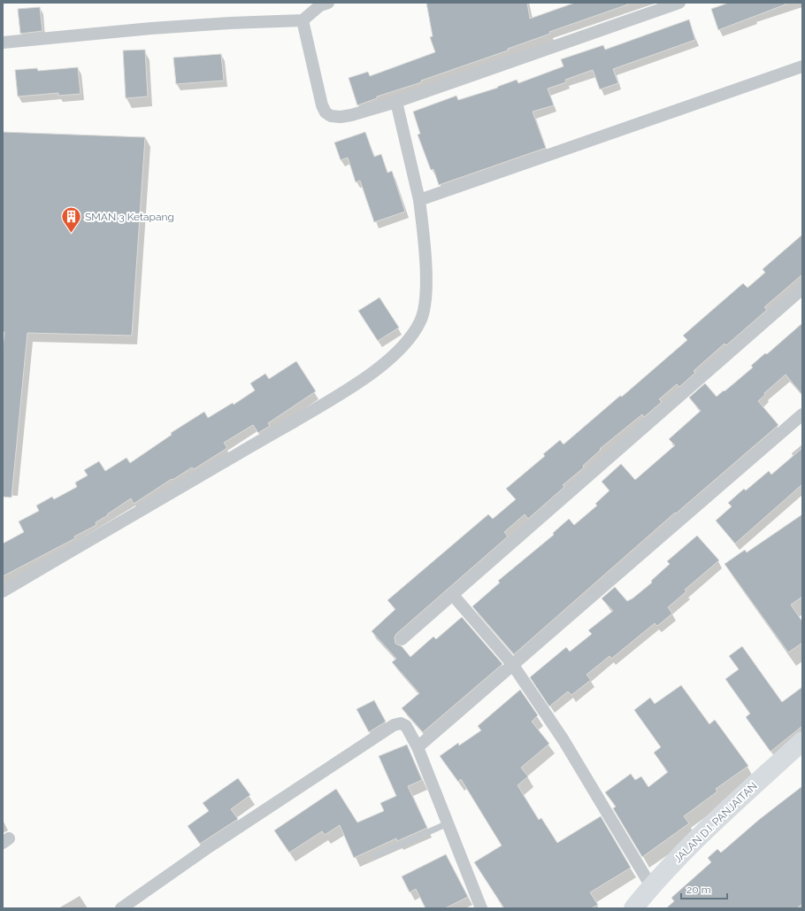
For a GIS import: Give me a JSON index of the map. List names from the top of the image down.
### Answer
{
  "streets": {
    "highway": ["JALAN D.I. PANJAITAN"]
  },
  "places": {
    "building": ["SMAN 3 Ketapang"]
  },
  "scale_bar": "20 m"
}
